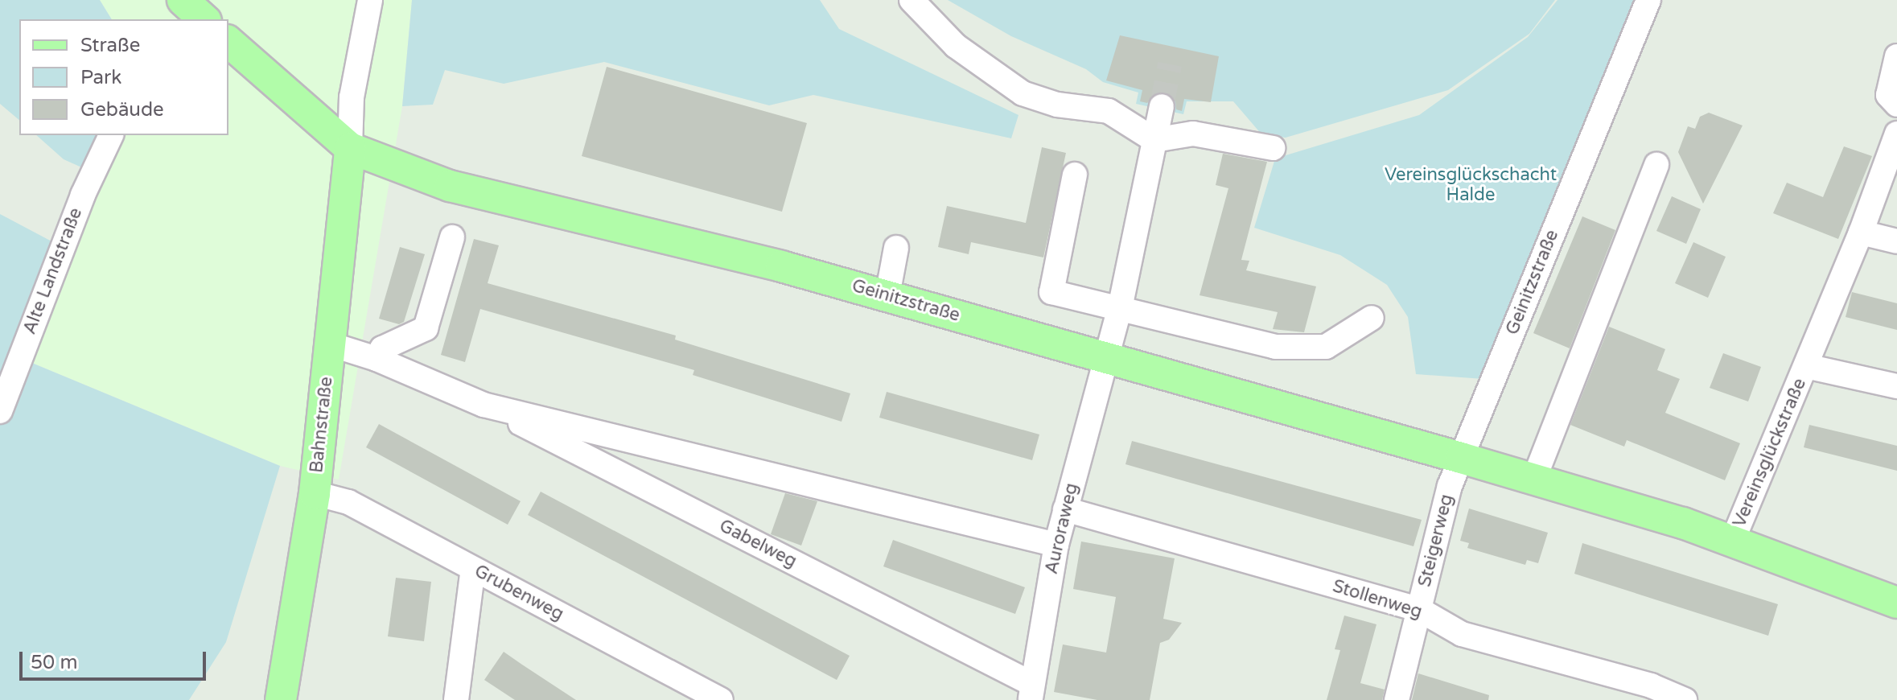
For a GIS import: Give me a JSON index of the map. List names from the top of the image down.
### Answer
{
  "streets": {
    "main road": ["Geinitzstraße", "Bahnstraße"],
    "street": [
      "Alte Landstraße",
      "Vereinsglückstraße",
      "Auroraweg",
      "Steigerweg",
      "Gabelweg",
      "Grubenweg",
      "Stollenweg"
    ]
  },
  "crossings": [
    ["Geinitzstraße", "Bahnstraße"],
    ["Geinitzstraße", "Vereinsglückstraße"],
    ["Geinitzstraße", "Auroraweg"],
    ["Geinitzstraße", "Steigerweg"],
    ["Bahnstraße", "Gabelweg"],
    ["Bahnstraße", "Grubenweg"],
    ["Auroraweg", "Gabelweg"],
    ["Auroraweg", "Stollenweg"],
    ["Steigerweg", "Stollenweg"]
  ],
  "parks": ["Vereinsglückschacht Halde"],
  "legend": ["Straße", "Park", "Gebäude"],
  "scale_bar": "50 m"
}
